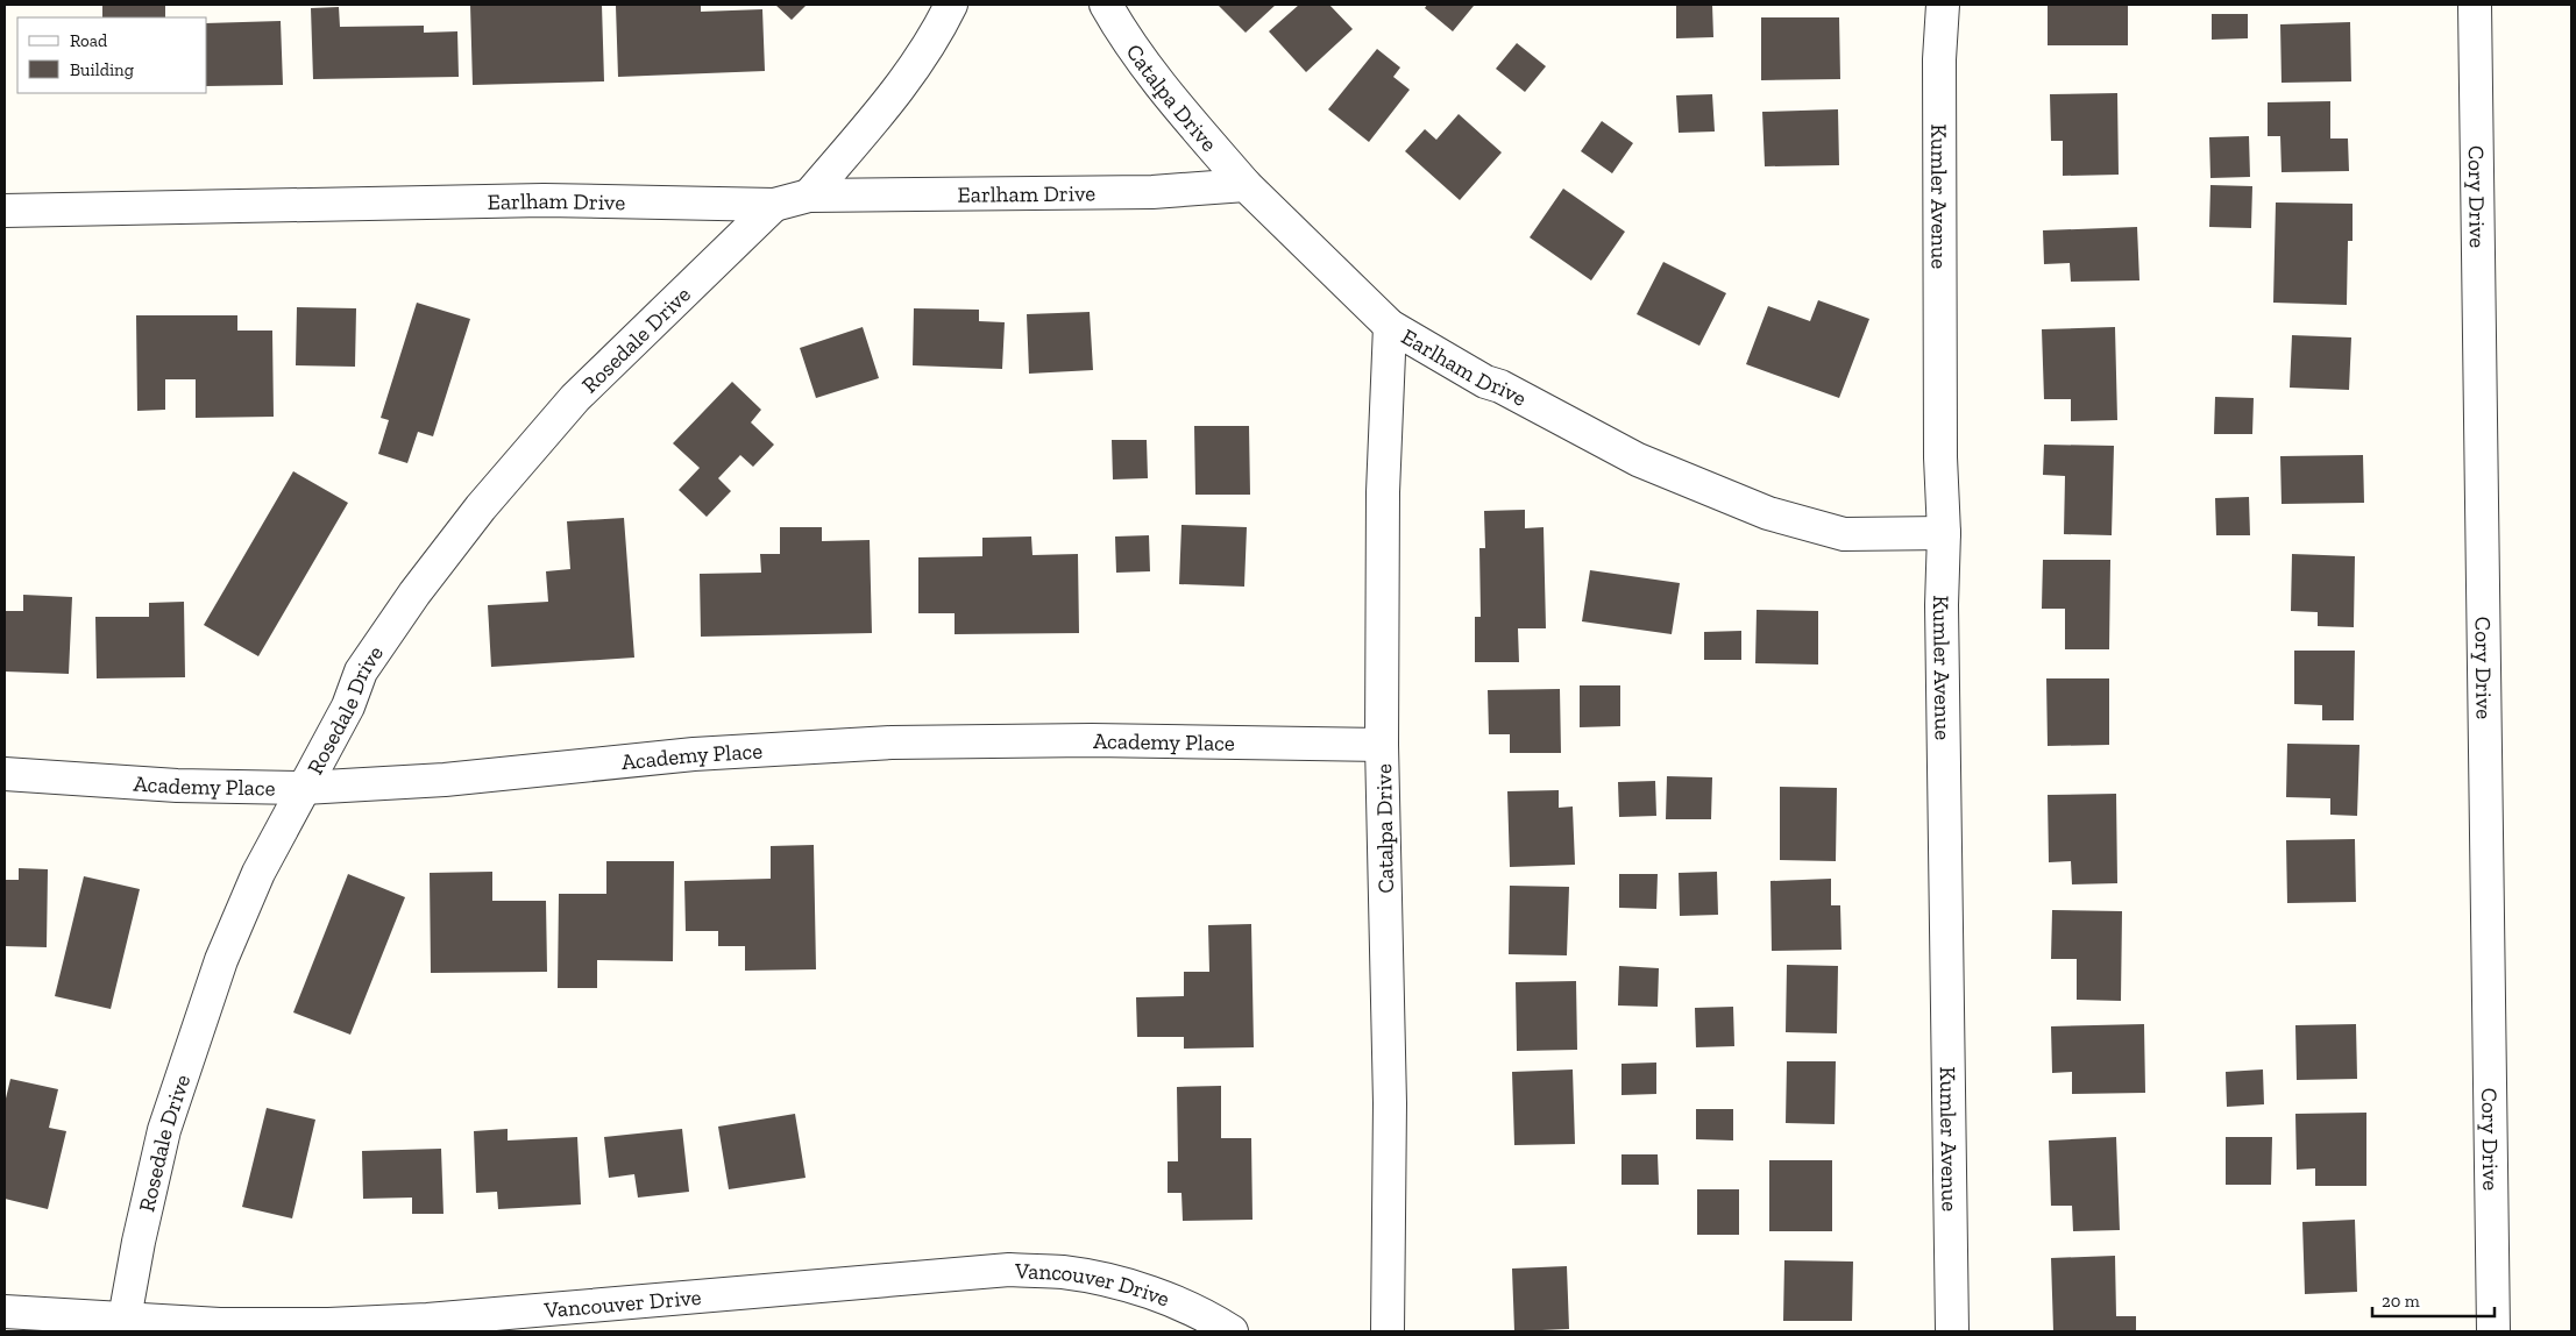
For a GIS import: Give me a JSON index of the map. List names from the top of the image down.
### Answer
{
  "streets": {
    "street": [
      "Catalpa Drive",
      "Earlham Drive",
      "Kumler Avenue",
      "Cory Drive",
      "Rosedale Drive",
      "Academy Place",
      "Vancouver Drive"
    ]
  },
  "crossings": [
    ["Catalpa Drive", "Earlham Drive"],
    ["Catalpa Drive", "Academy Place"],
    ["Earlham Drive", "Kumler Avenue"],
    ["Earlham Drive", "Rosedale Drive"],
    ["Rosedale Drive", "Academy Place"],
    ["Rosedale Drive", "Vancouver Drive"]
  ],
  "legend": ["Road", "Building"],
  "scale_bar": "20 m"
}
